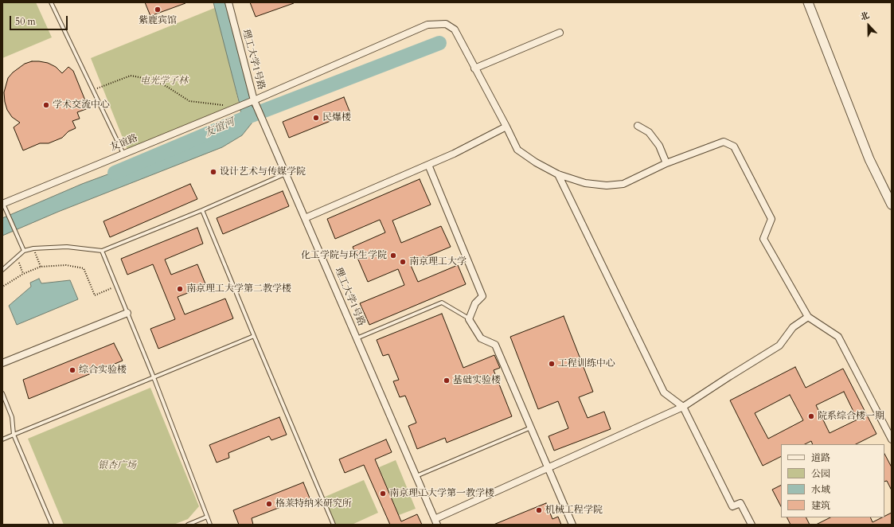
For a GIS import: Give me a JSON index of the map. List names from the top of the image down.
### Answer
{
  "streets": {
    "street": ["理工大学1号路", "友谊路"]
  },
  "crossings": [
    ["理工大学1号路", "友谊路"]
  ],
  "water": ["友谊河"],
  "parks": ["电光学子林", "银杏广场"],
  "places": [
    "紫鹿宾馆",
    "学术交流中心",
    "民爆楼",
    "设计艺术与传媒学院",
    "化工学院与环生学院",
    "南京理工大学",
    "南京理工大学第二教学楼",
    "工程训练中心",
    "综合实验楼",
    "基础实验楼",
    "院系综合楼一期",
    "南京理工大学第一教学楼",
    "格莱特纳米研究所",
    "机械工程学院"
  ],
  "legend": [
    "道路",
    "公园",
    "水域",
    "建筑"
  ],
  "scale_bar": "50 m",
  "north": "top"
}
